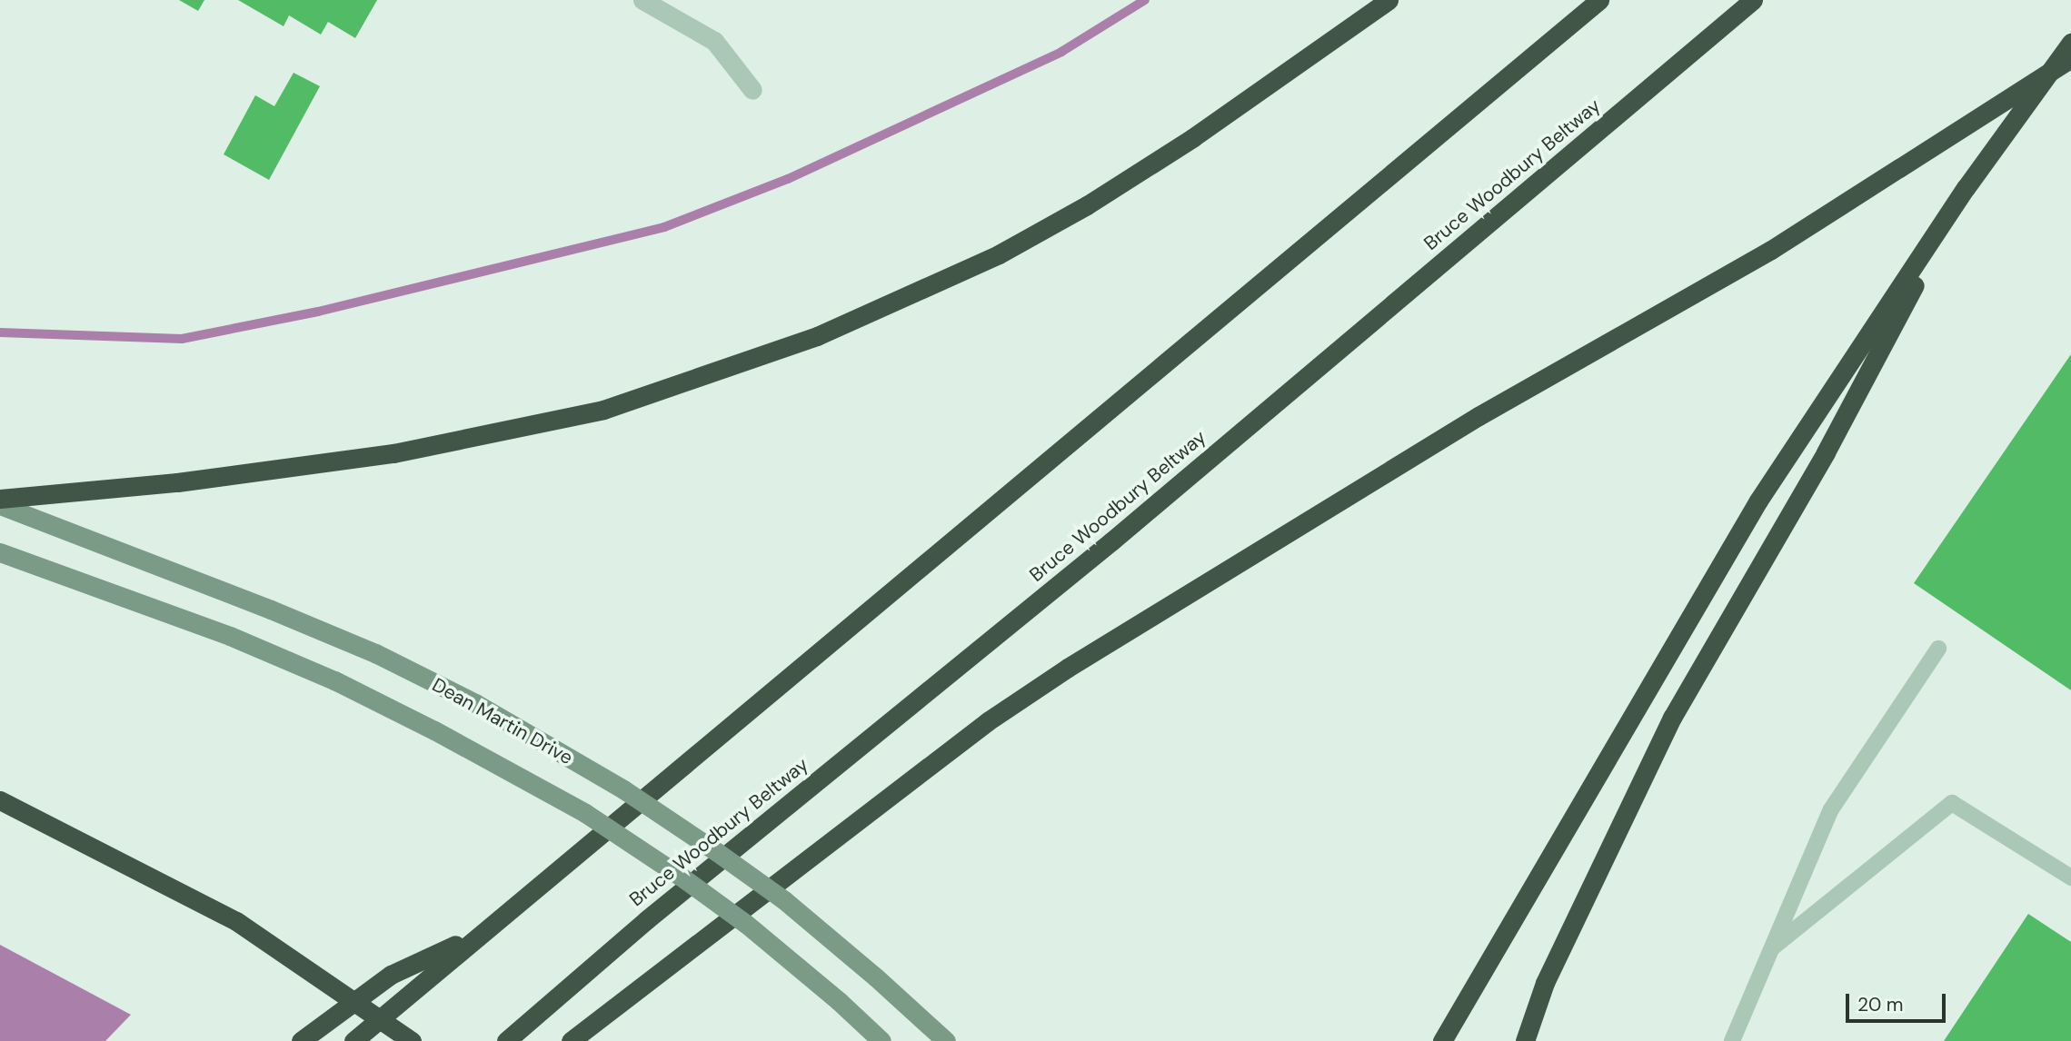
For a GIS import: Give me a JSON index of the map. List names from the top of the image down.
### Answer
{
  "streets": {
    "highway": ["Bruce Woodbury Beltway"],
    "main road": ["Dean Martin Drive"]
  },
  "scale_bar": "20 m"
}
